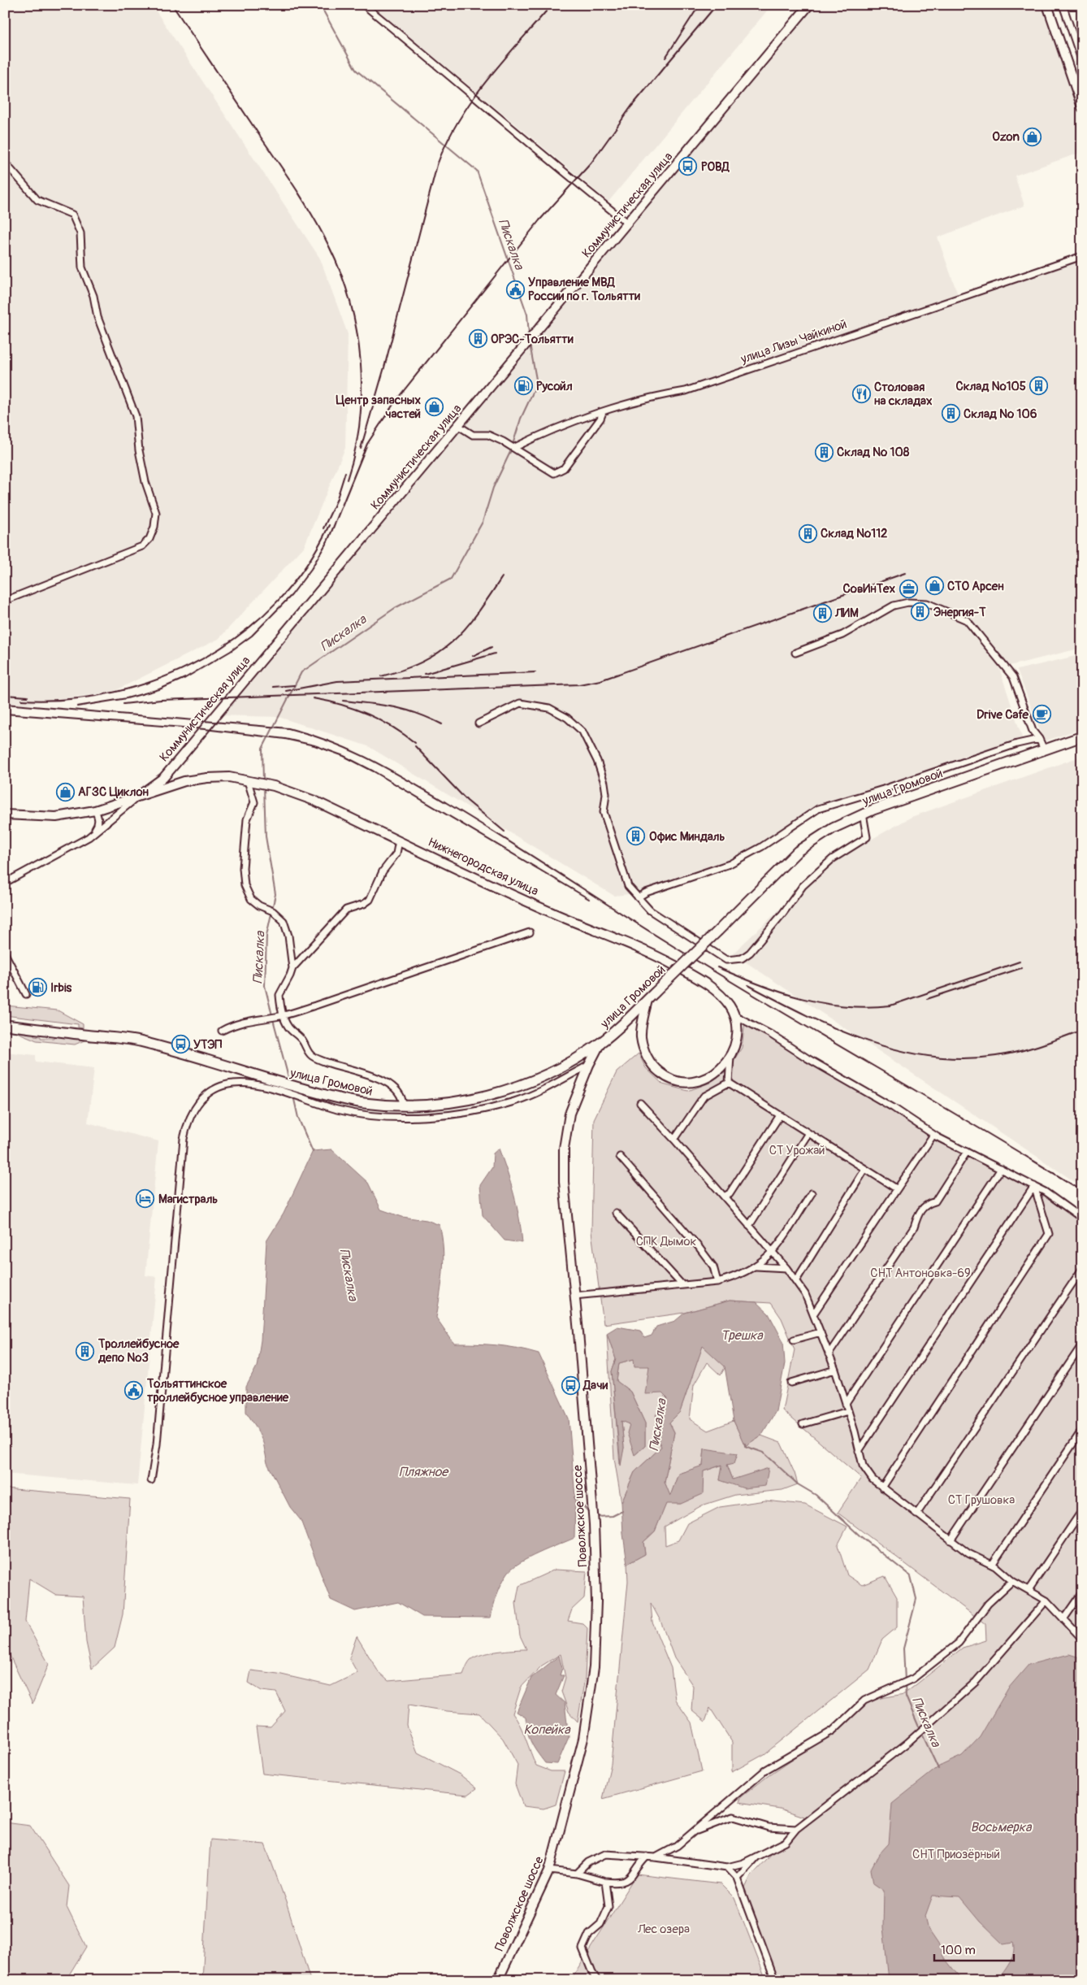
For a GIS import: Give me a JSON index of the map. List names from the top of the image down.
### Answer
{
  "streets": {
    "main road": [
      "Коммунистическая улица",
      "улица Громовой",
      "Нижнегородская улица",
      "Поволжское шоссе"
    ],
    "street": ["улица Лизы Чайкиной"]
  },
  "crossings": [
    ["Коммунистическая улица", "Нижнегородская улица"],
    ["улица Громовой", "Нижнегородская улица"],
    ["улица Громовой", "Поволжское шоссе"]
  ],
  "water": [
    "Пискалка",
    "Трешка",
    "Пляжное",
    "Копейка",
    "Восьмерка"
  ],
  "parks": [
    "СТ Урожай",
    "СПК Дымок",
    "СНТ Антоновка-69",
    "СТ Грушовка",
    "СНТ Приозёрный",
    "Лес озера"
  ],
  "places": {
    "shop": [
      "Ozon",
      "Центр запасных частей",
      "СТО Арсен",
      "АГЗС Циклон"
    ],
    "bus stop": ["РОВД", "УТЭП", "Дачи"],
    "public building": ["Управление МВД России по г. Тольятти", "Тольяттинское троллейбусное управление"],
    "building": [
      "ОРЭС-Тольятти",
      "Склад №105",
      "Склад № 106",
      "Склад № 108",
      "Склад №112",
      "Энергия-Т",
      "ЛИМ",
      "Офис Миндаль",
      "Троллейбусное депо №3"
    ],
    "fuel station": ["Русойл", "Irbis"],
    "restaurant": ["Столовая на складах"],
    "office": ["СовИнТех"],
    "cafe": ["Drive Cafe"],
    "hotel": ["Магистраль"]
  },
  "scale_bar": "100 m"
}
